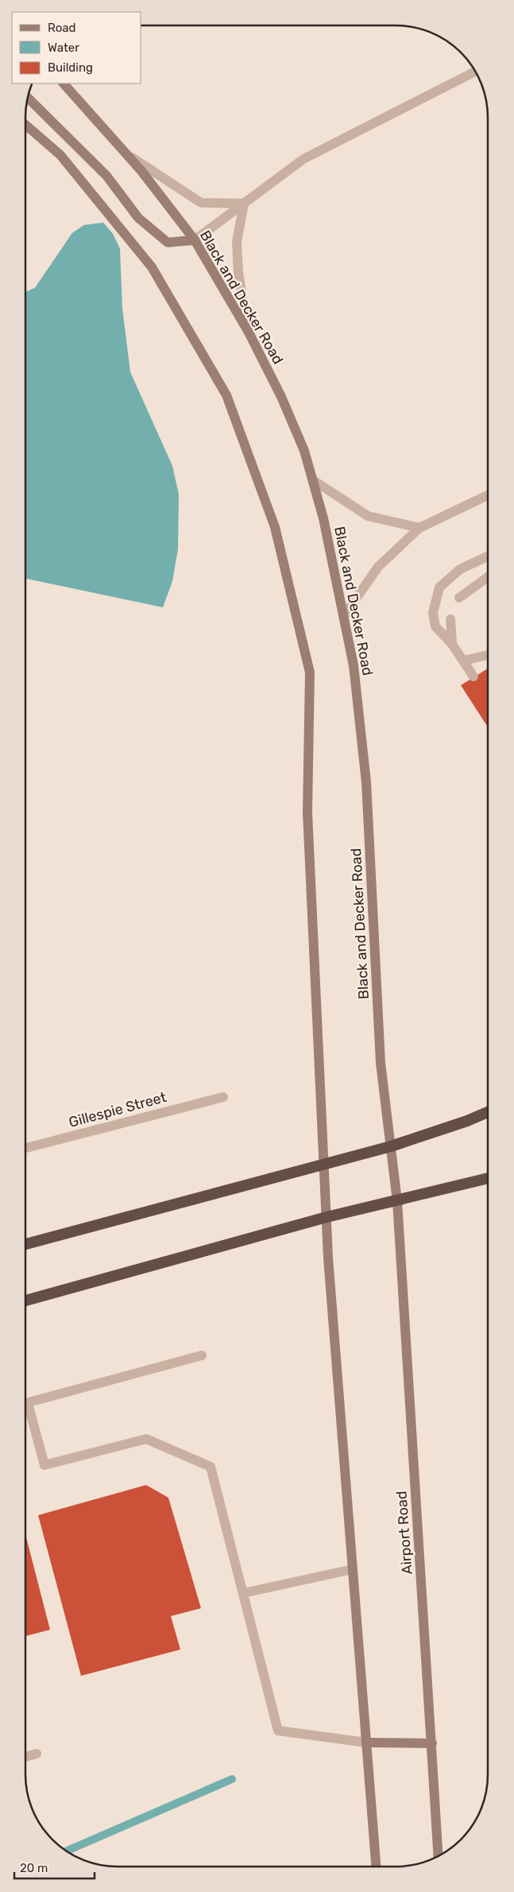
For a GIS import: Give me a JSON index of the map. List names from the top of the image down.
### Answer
{
  "streets": {
    "main road": ["Black and Decker Road", "Airport Road"],
    "street": ["Gillespie Street"]
  },
  "crossings": [
    ["Black and Decker Road", "Airport Road"]
  ],
  "legend": ["Road", "Water", "Building"],
  "scale_bar": "20 m"
}
